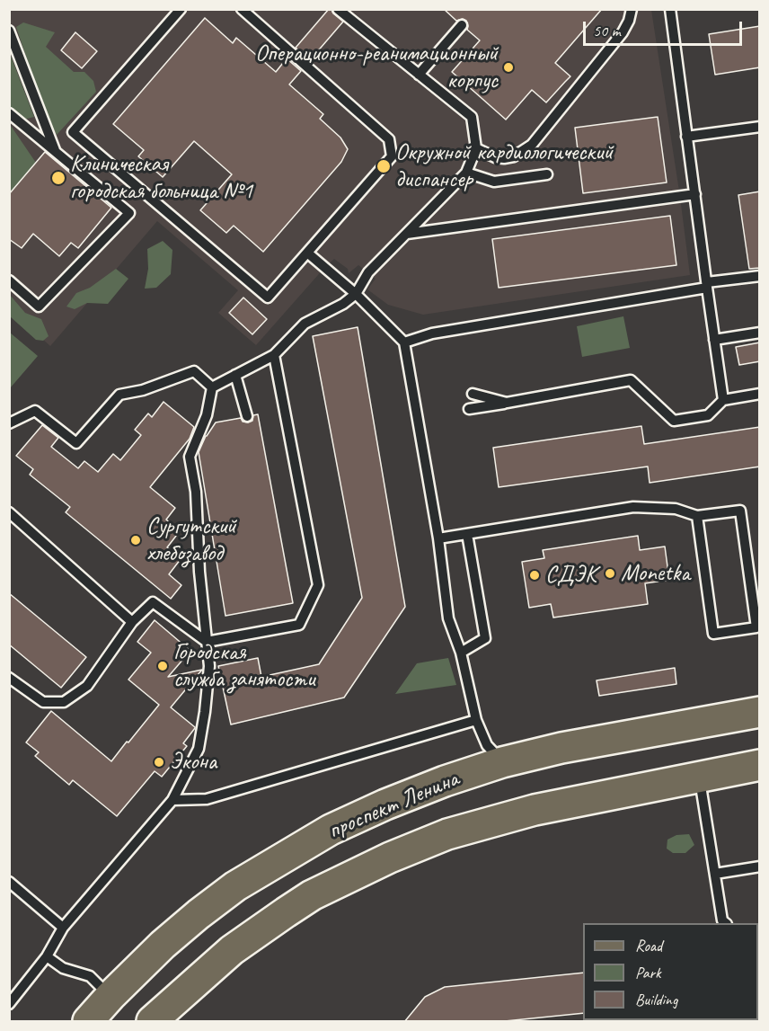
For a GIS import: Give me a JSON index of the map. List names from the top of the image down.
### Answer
{
  "streets": {
    "main road": ["проспект Ленина"]
  },
  "places": [
    "Операционно-реанимационный корпус",
    "Окружной кардиологический диспансер",
    "Клиническая городская больница №1",
    "Сургутский хлебозавод",
    "Monetka",
    "СДЭК",
    "Городская служба занятости",
    "Экона"
  ],
  "legend": ["Road", "Park", "Building"],
  "scale_bar": "50 m"
}
